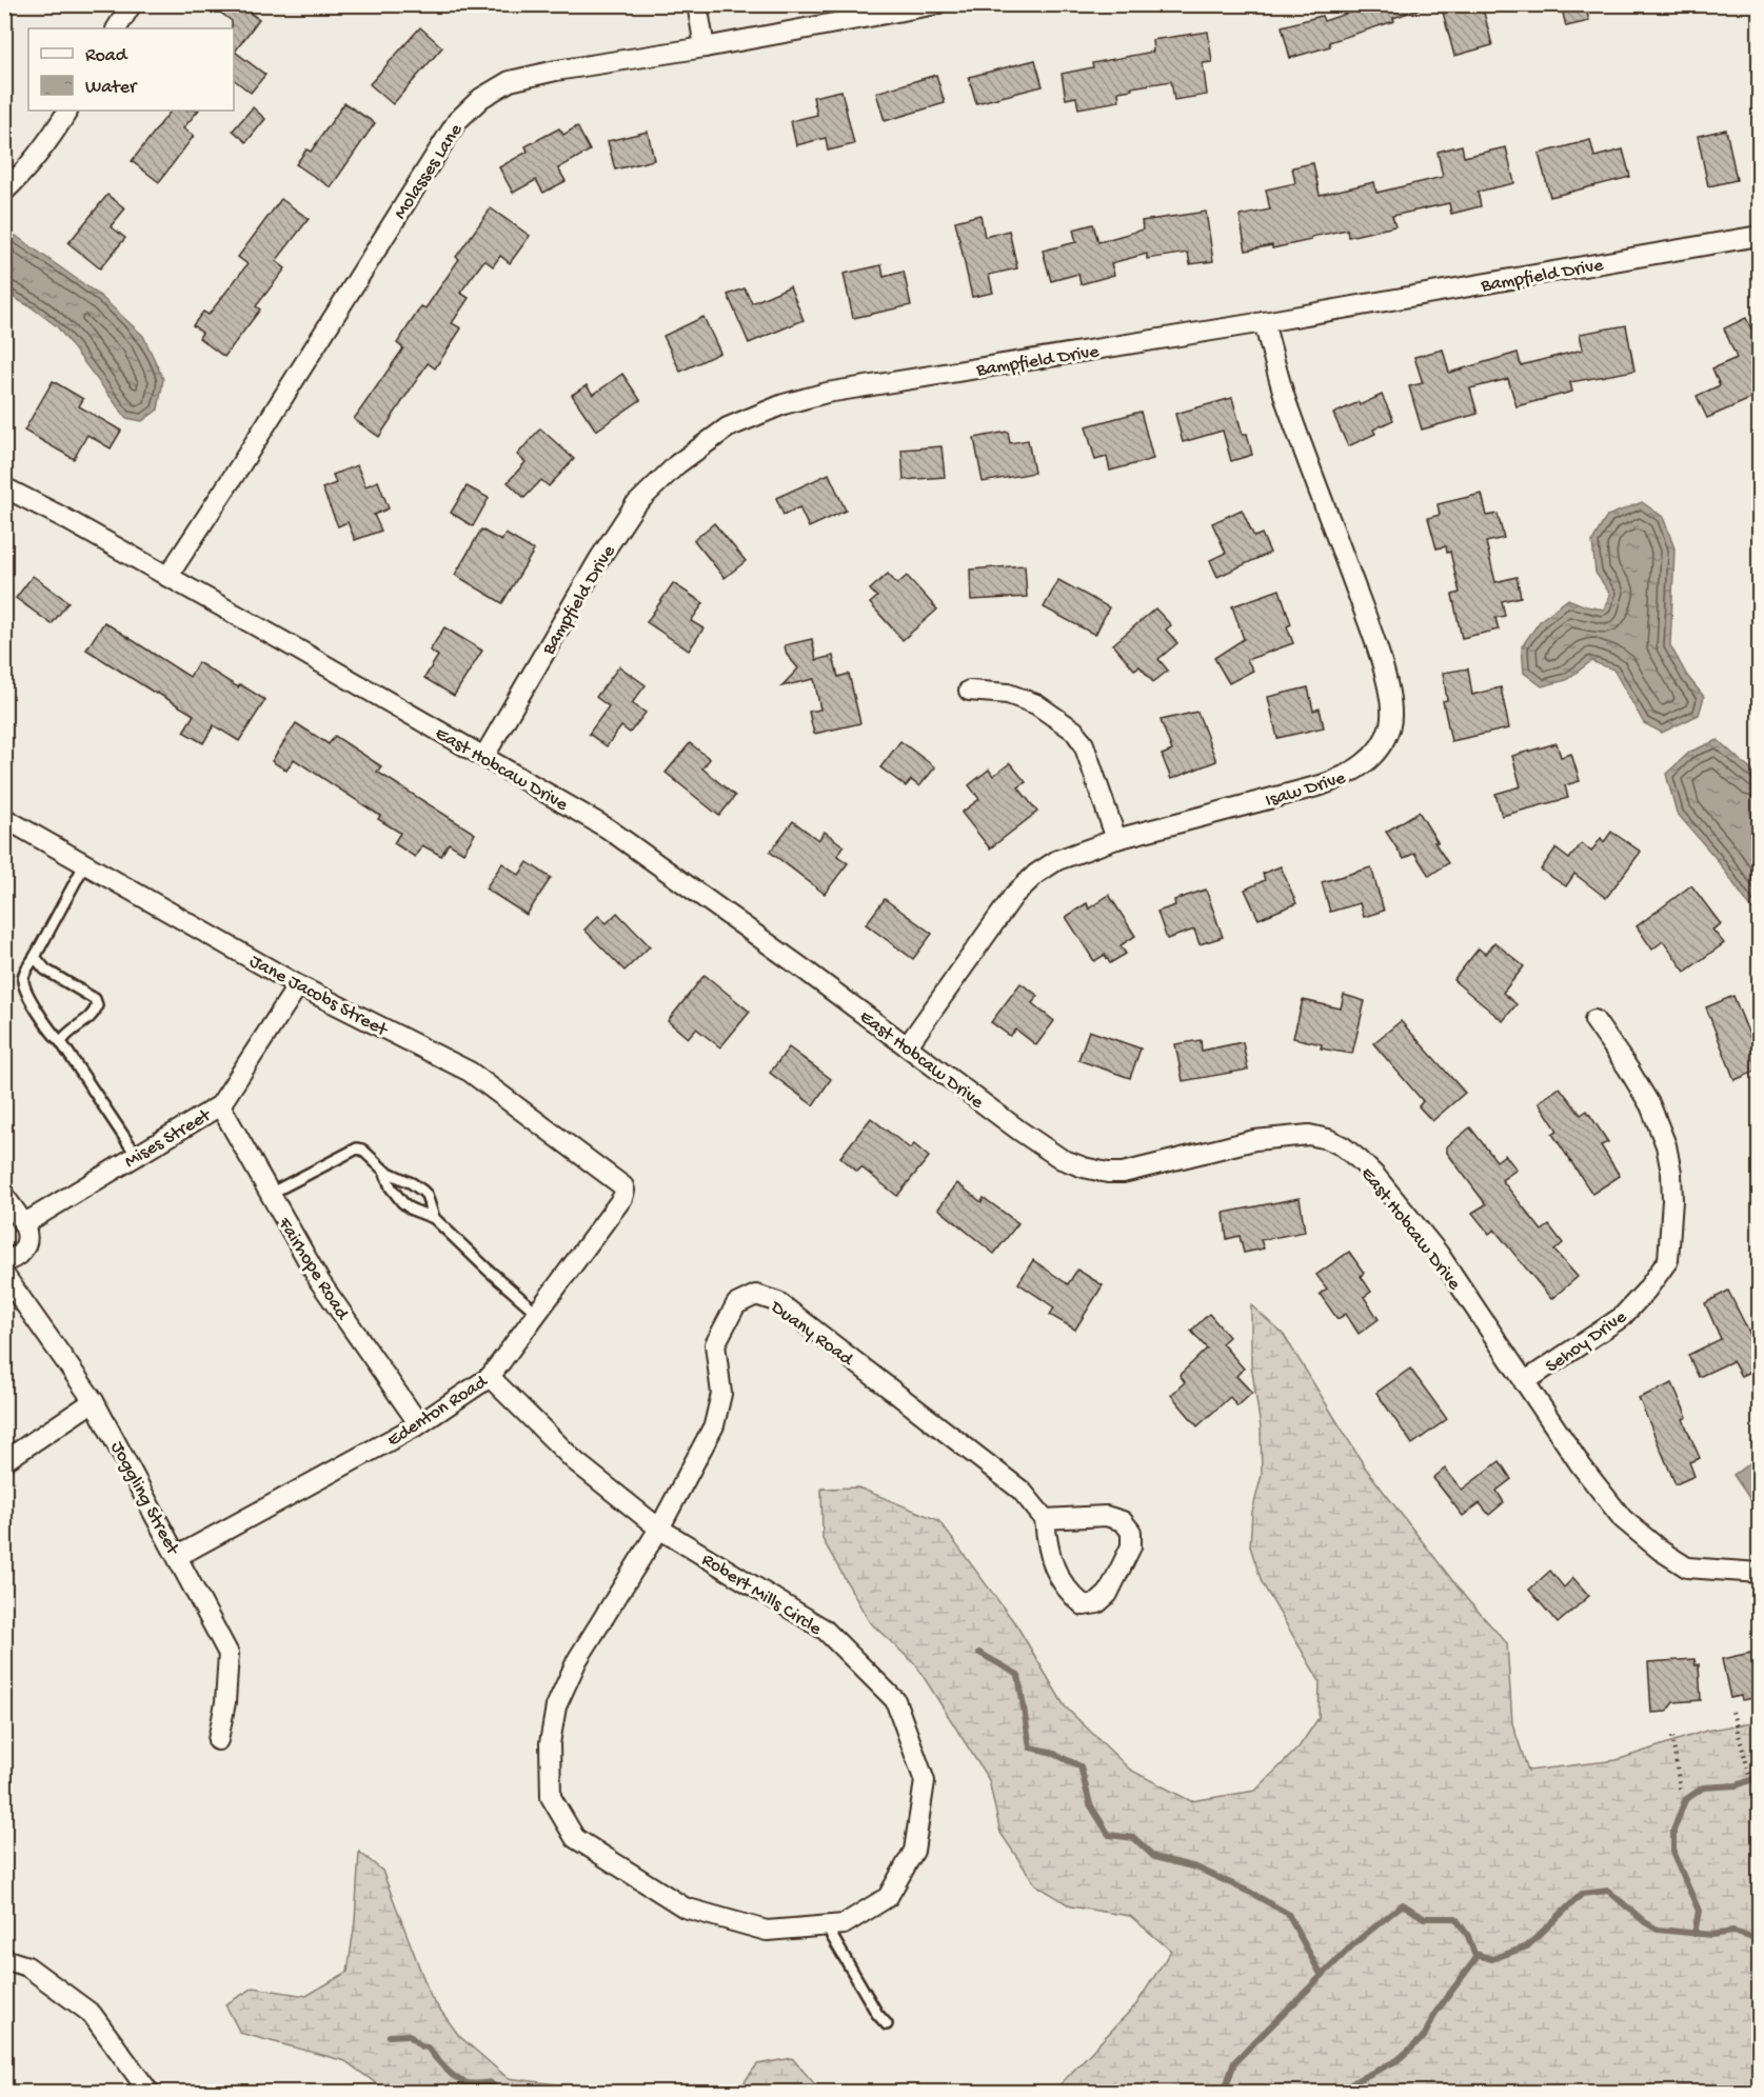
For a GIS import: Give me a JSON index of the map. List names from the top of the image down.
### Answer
{
  "streets": {
    "street": [
      "Molasses Lane",
      "Bampfield Drive",
      "East Hobcaw Drive",
      "Isaw Drive",
      "Jane Jacobs Street",
      "Mises Street",
      "Fairhope Road",
      "Duany Road",
      "Sehoy Drive",
      "Edenton Road",
      "Joggling Street",
      "Robert Mills Circle"
    ]
  },
  "crossings": [
    ["Molasses Lane", "East Hobcaw Drive"],
    ["Bampfield Drive", "East Hobcaw Drive"],
    ["Bampfield Drive", "Isaw Drive"],
    ["East Hobcaw Drive", "Isaw Drive"],
    ["East Hobcaw Drive", "Sehoy Drive"],
    ["Jane Jacobs Street", "Mises Street"],
    ["Jane Jacobs Street", "Edenton Road"],
    ["Mises Street", "Fairhope Road"],
    ["Fairhope Road", "Edenton Road"],
    ["Duany Road", "Robert Mills Circle"],
    ["Edenton Road", "Joggling Street"],
    ["Edenton Road", "Robert Mills Circle"]
  ],
  "legend": ["Road", "Water"]
}
